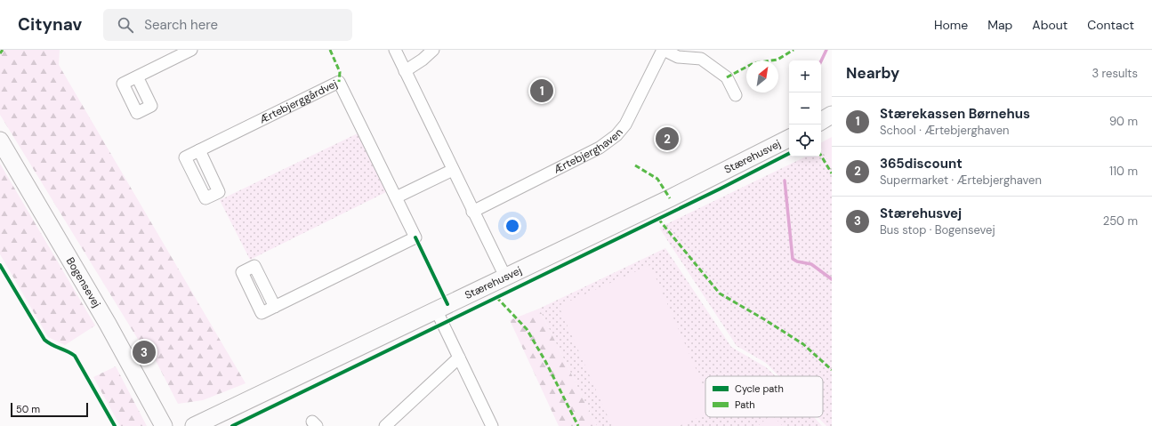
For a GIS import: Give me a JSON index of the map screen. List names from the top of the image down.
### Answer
{
  "streets": {
    "street": [
      "Ærtebjerggårdvej",
      "Ærtebjerghaven",
      "Stærehusvej",
      "Bogensevej"
    ]
  },
  "legend": ["Cycle path", "Path"],
  "scale_bar": "50 m",
  "north": "top right",
  "page": {
    "header": "Citynav",
    "search": "Search here",
    "nav": [
      "Home",
      "Map",
      "About",
      "Contact"
    ],
    "heading": ["Nearby", "3 results"],
    "map_buttons": ["+", "−"],
    "pins": ["1", "2", "3"],
    "list": [
      {
        "mark": "1",
        "name": "Stærekassen Børnehus",
        "note": "School · Ærtebjerghaven",
        "value": "90 m"
      },
      {
        "mark": "2",
        "name": "365discount",
        "note": "Supermarket · Ærtebjerghaven",
        "value": "110 m"
      },
      {
        "mark": "3",
        "name": "Stærehusvej",
        "note": "Bus stop · Bogensevej",
        "value": "250 m"
      }
    ],
    "scale": "50 m"
  }
}
